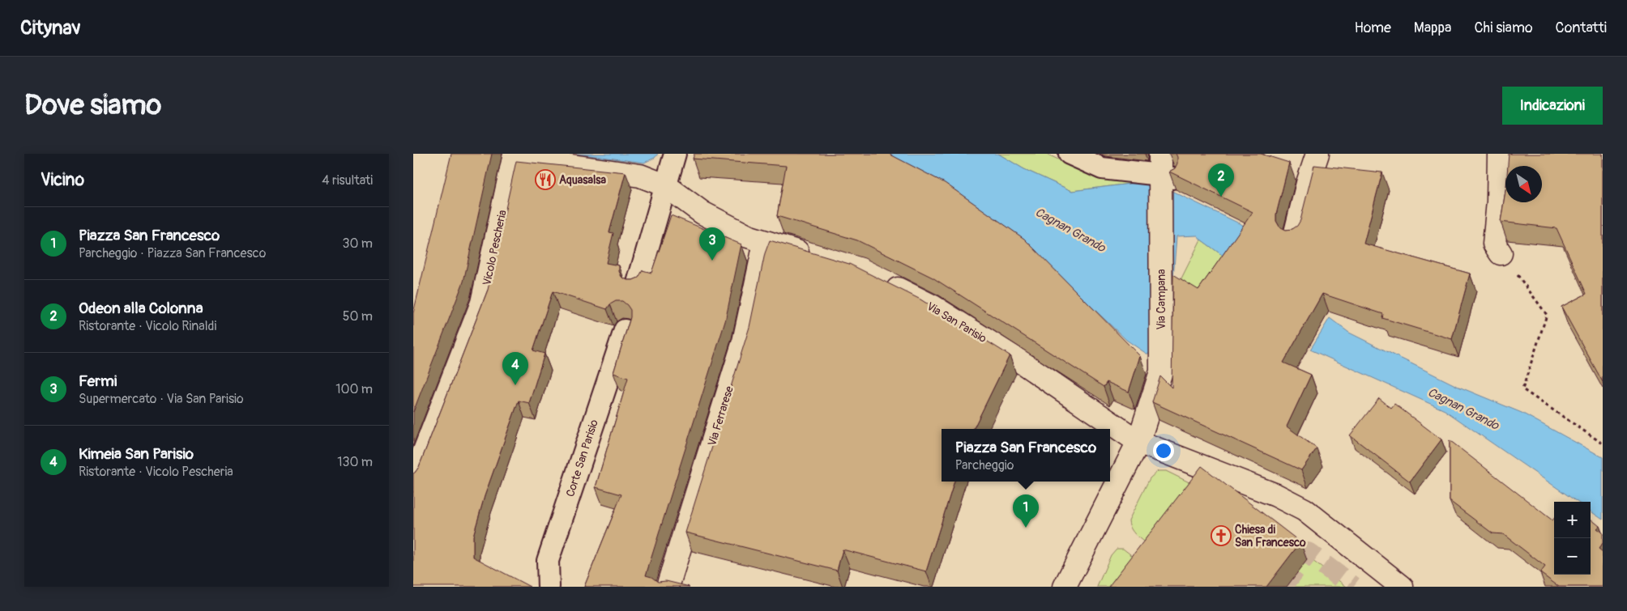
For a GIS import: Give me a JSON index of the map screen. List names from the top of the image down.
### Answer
{
  "streets": {
    "street": [
      "Vicolo Pescheria",
      "Via Campana",
      "Via San Parisio",
      "Via Ferrarese",
      "Corte San Parisio"
    ]
  },
  "crossings": [
    ["Via Campana", "Via San Parisio"]
  ],
  "water": ["Cagnan Grando"],
  "places": {
    "restaurant": ["Aquasalsa"],
    "church": ["Chiesa di San Francesco"]
  },
  "north": "bottom right",
  "page": {
    "header": "Citynav",
    "nav": [
      "Home",
      "Mappa",
      "Chi siamo",
      "Contatti"
    ],
    "buttons": "Indicazioni",
    "title": "Dove siamo",
    "heading": ["Vicino", "4 risultati"],
    "pins": [
      "2",
      "3",
      "4",
      "1"
    ],
    "list": [
      {
        "mark": "1",
        "name": "Piazza San Francesco",
        "note": "Parcheggio · Piazza San Francesco",
        "value": "30 m"
      },
      {
        "mark": "2",
        "name": "Odeon alla Colonna",
        "note": "Ristorante · Vicolo Rinaldi",
        "value": "50 m"
      },
      {
        "mark": "3",
        "name": "Fermi",
        "note": "Supermercato · Via San Parisio",
        "value": "100 m"
      },
      {
        "mark": "4",
        "name": "Kimeia San Parisio",
        "note": "Ristorante · Vicolo Pescheria",
        "value": "130 m"
      }
    ],
    "popup": ["Piazza San Francesco", "Parcheggio"],
    "map_buttons": ["+", "−"]
  }
}
